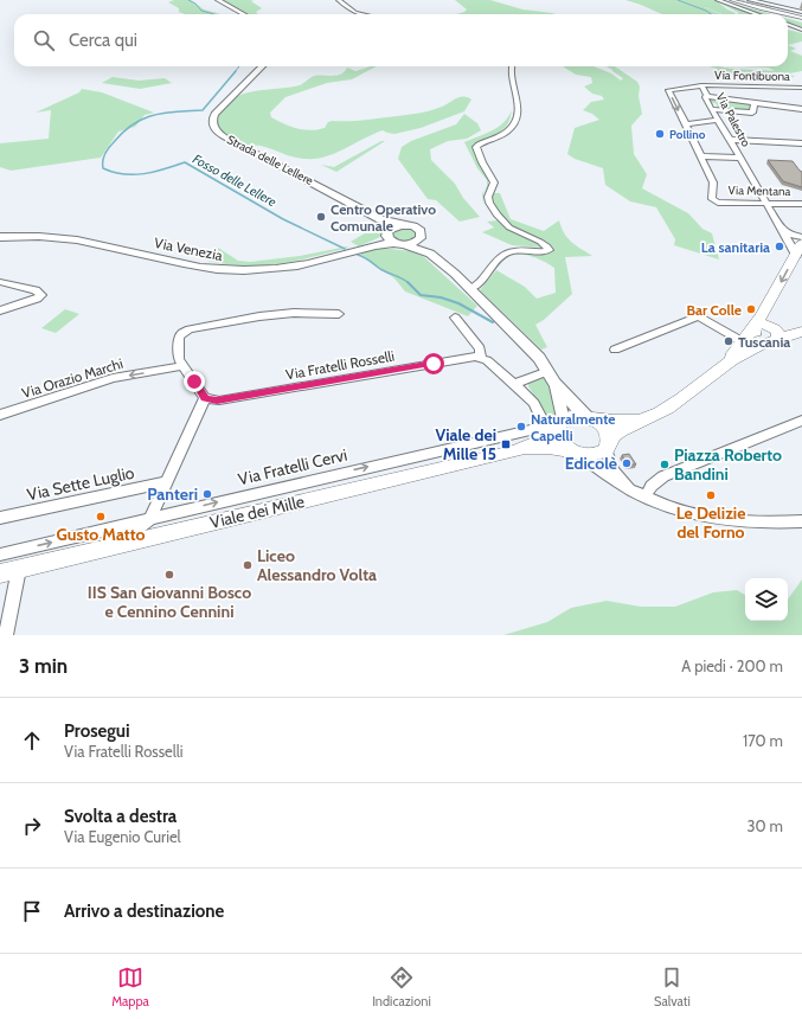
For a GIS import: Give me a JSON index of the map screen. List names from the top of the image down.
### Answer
{
  "streets": {
    "main road": ["Viale dei Mille"],
    "street": [
      "Via Fontibuona",
      "Via Palestro",
      "Strada delle Lellere",
      "Via Mentana",
      "Via Venezia",
      "Via Fratelli Rosselli",
      "Via Orazio Marchi",
      "Via Fratelli Cervi",
      "Via Sette Luglio"
    ]
  },
  "crossings": [
    ["Via Fontibuona", "Via Palestro"],
    ["Via Palestro", "Via Mentana"],
    ["Strada delle Lellere", "Via Venezia"],
    ["Via Fratelli Rosselli", "Via Fratelli Cervi"]
  ],
  "one_way": ["Via Orazio Marchi", "Via Fratelli Cervi"],
  "water": ["Fosso delle Lellere"],
  "places": {
    "other": [
      "Pollino",
      "Centro Operativo Comunale",
      "La sanitaria",
      "Bar Colle",
      "Tuscania",
      "Naturalmente Capelli",
      "Edicolè",
      "Piazza Roberto Bandini",
      "Panteri",
      "Le Delizie del Forno",
      "Gusto Matto",
      "Liceo Alessandro Volta",
      "IIS San Giovanni Bosco e Cennino Cennini"
    ],
    "transit": ["Viale dei Mille 15"]
  },
  "page": {
    "search": "Cerca qui",
    "heading": ["3 min", "A piedi · 200 m"],
    "list": [
      ["Prosegui", "Via Fratelli Rosselli", "170 m"],
      ["Svolta a destra", "Via Eugenio Curiel", "30 m"],
      "Arrivo a destinazione"
    ],
    "nav": ["Mappa", "Indicazioni", "Salvati"]
  }
}
